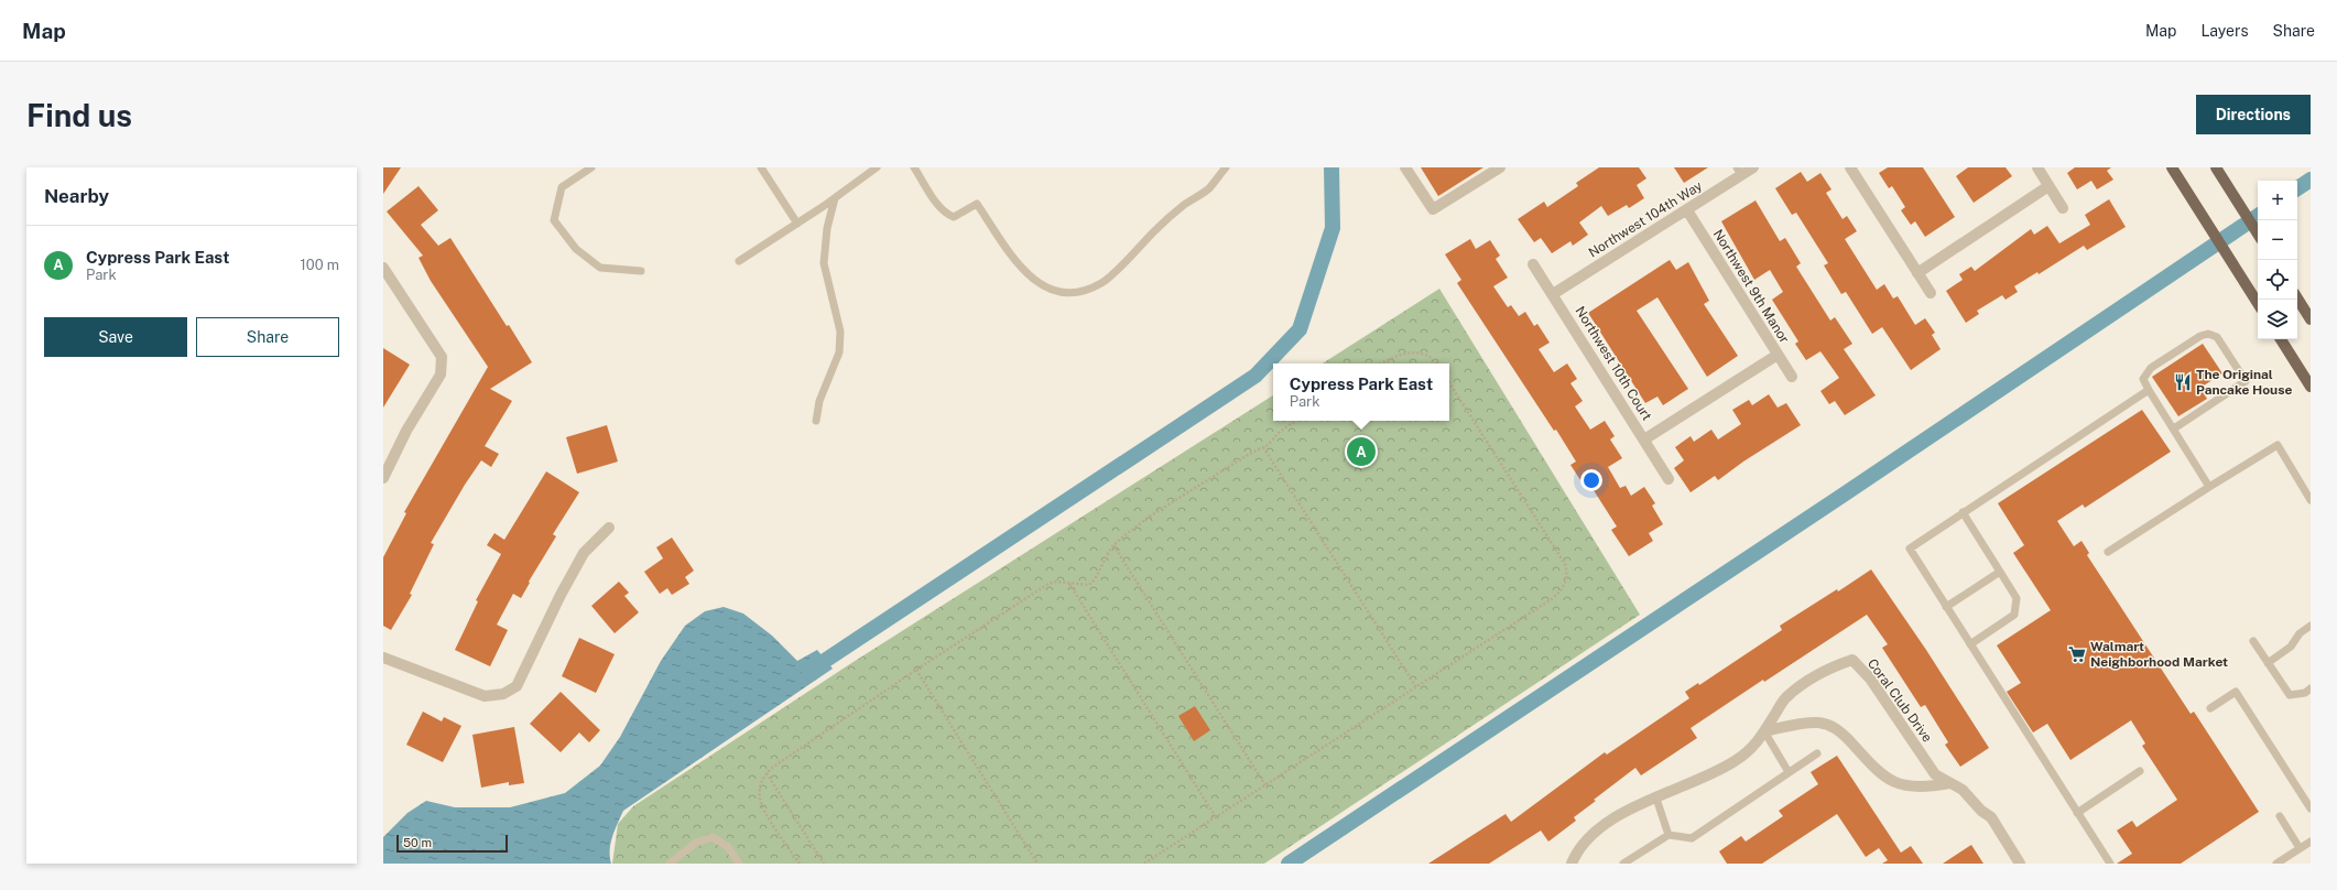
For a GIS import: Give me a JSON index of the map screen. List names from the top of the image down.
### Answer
{
  "streets": {
    "street": [
      "Northwest 104th Way",
      "Northwest 9th Manor",
      "Northwest 10th Court",
      "Coral Club Drive"
    ]
  },
  "crossings": [
    ["Northwest 104th Way", "Northwest 9th Manor"],
    ["Northwest 104th Way", "Northwest 10th Court"]
  ],
  "places": {
    "restaurant": ["The Original Pancake House"],
    "supermarket": ["Walmart Neighborhood Market"]
  },
  "scale_bar": "50 m",
  "page": {
    "header": "Map",
    "nav": ["Map", "Layers", "Share"],
    "buttons": [
      "Directions",
      ["Save", "Share"]
    ],
    "title": "Find us",
    "heading": "Nearby",
    "map_buttons": ["+", "−"],
    "list": [
      {
        "mark": "A",
        "name": "Cypress Park East",
        "note": "Park",
        "value": "100 m"
      }
    ],
    "popup": ["Cypress Park East", "Park"],
    "pins": "A",
    "scale": "50 m"
  }
}
